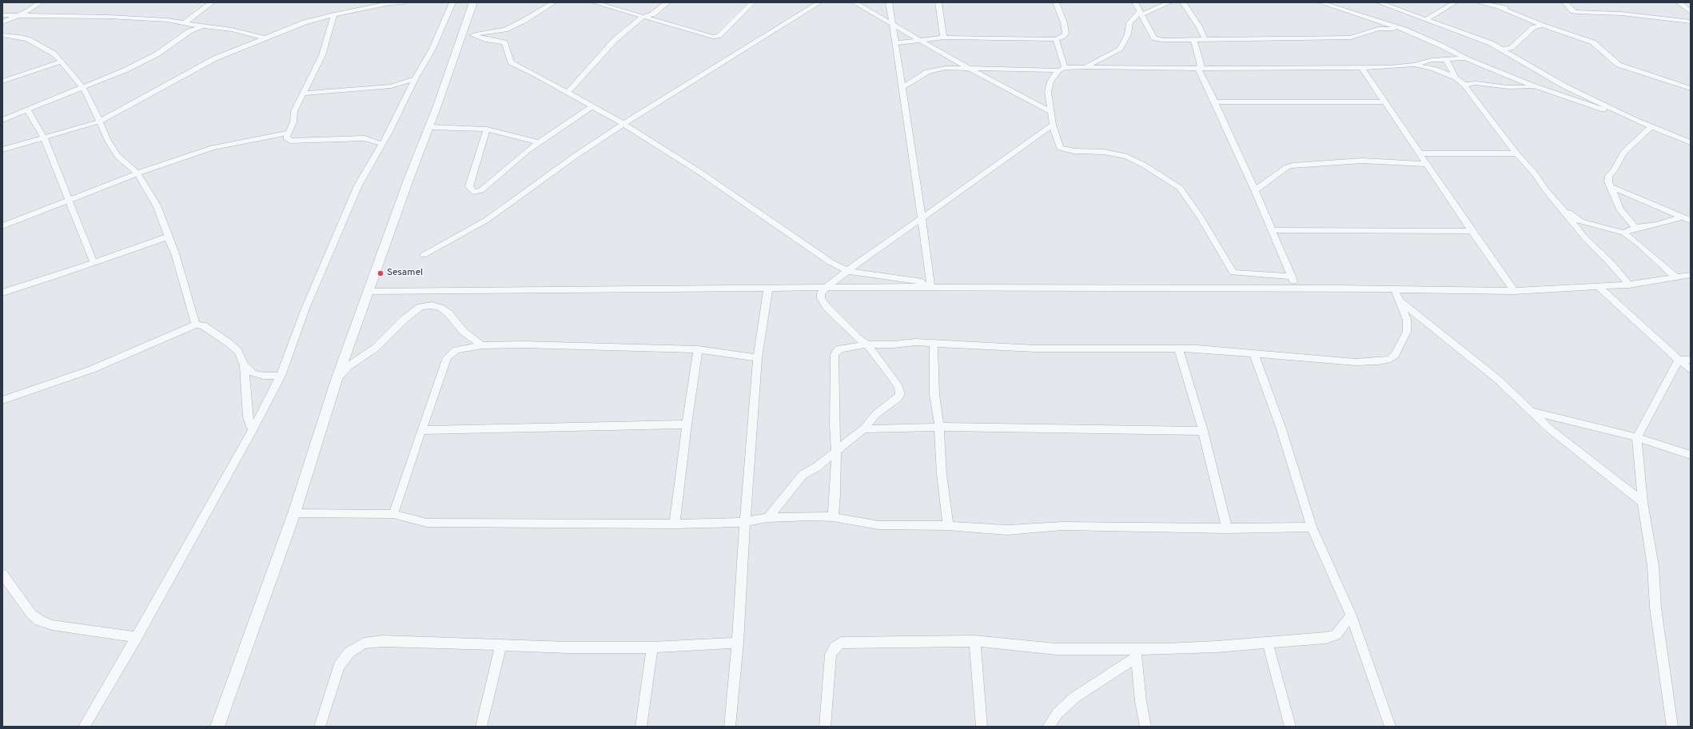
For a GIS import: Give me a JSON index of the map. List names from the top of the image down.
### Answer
{
  "places": ["Sesamel"]
}
